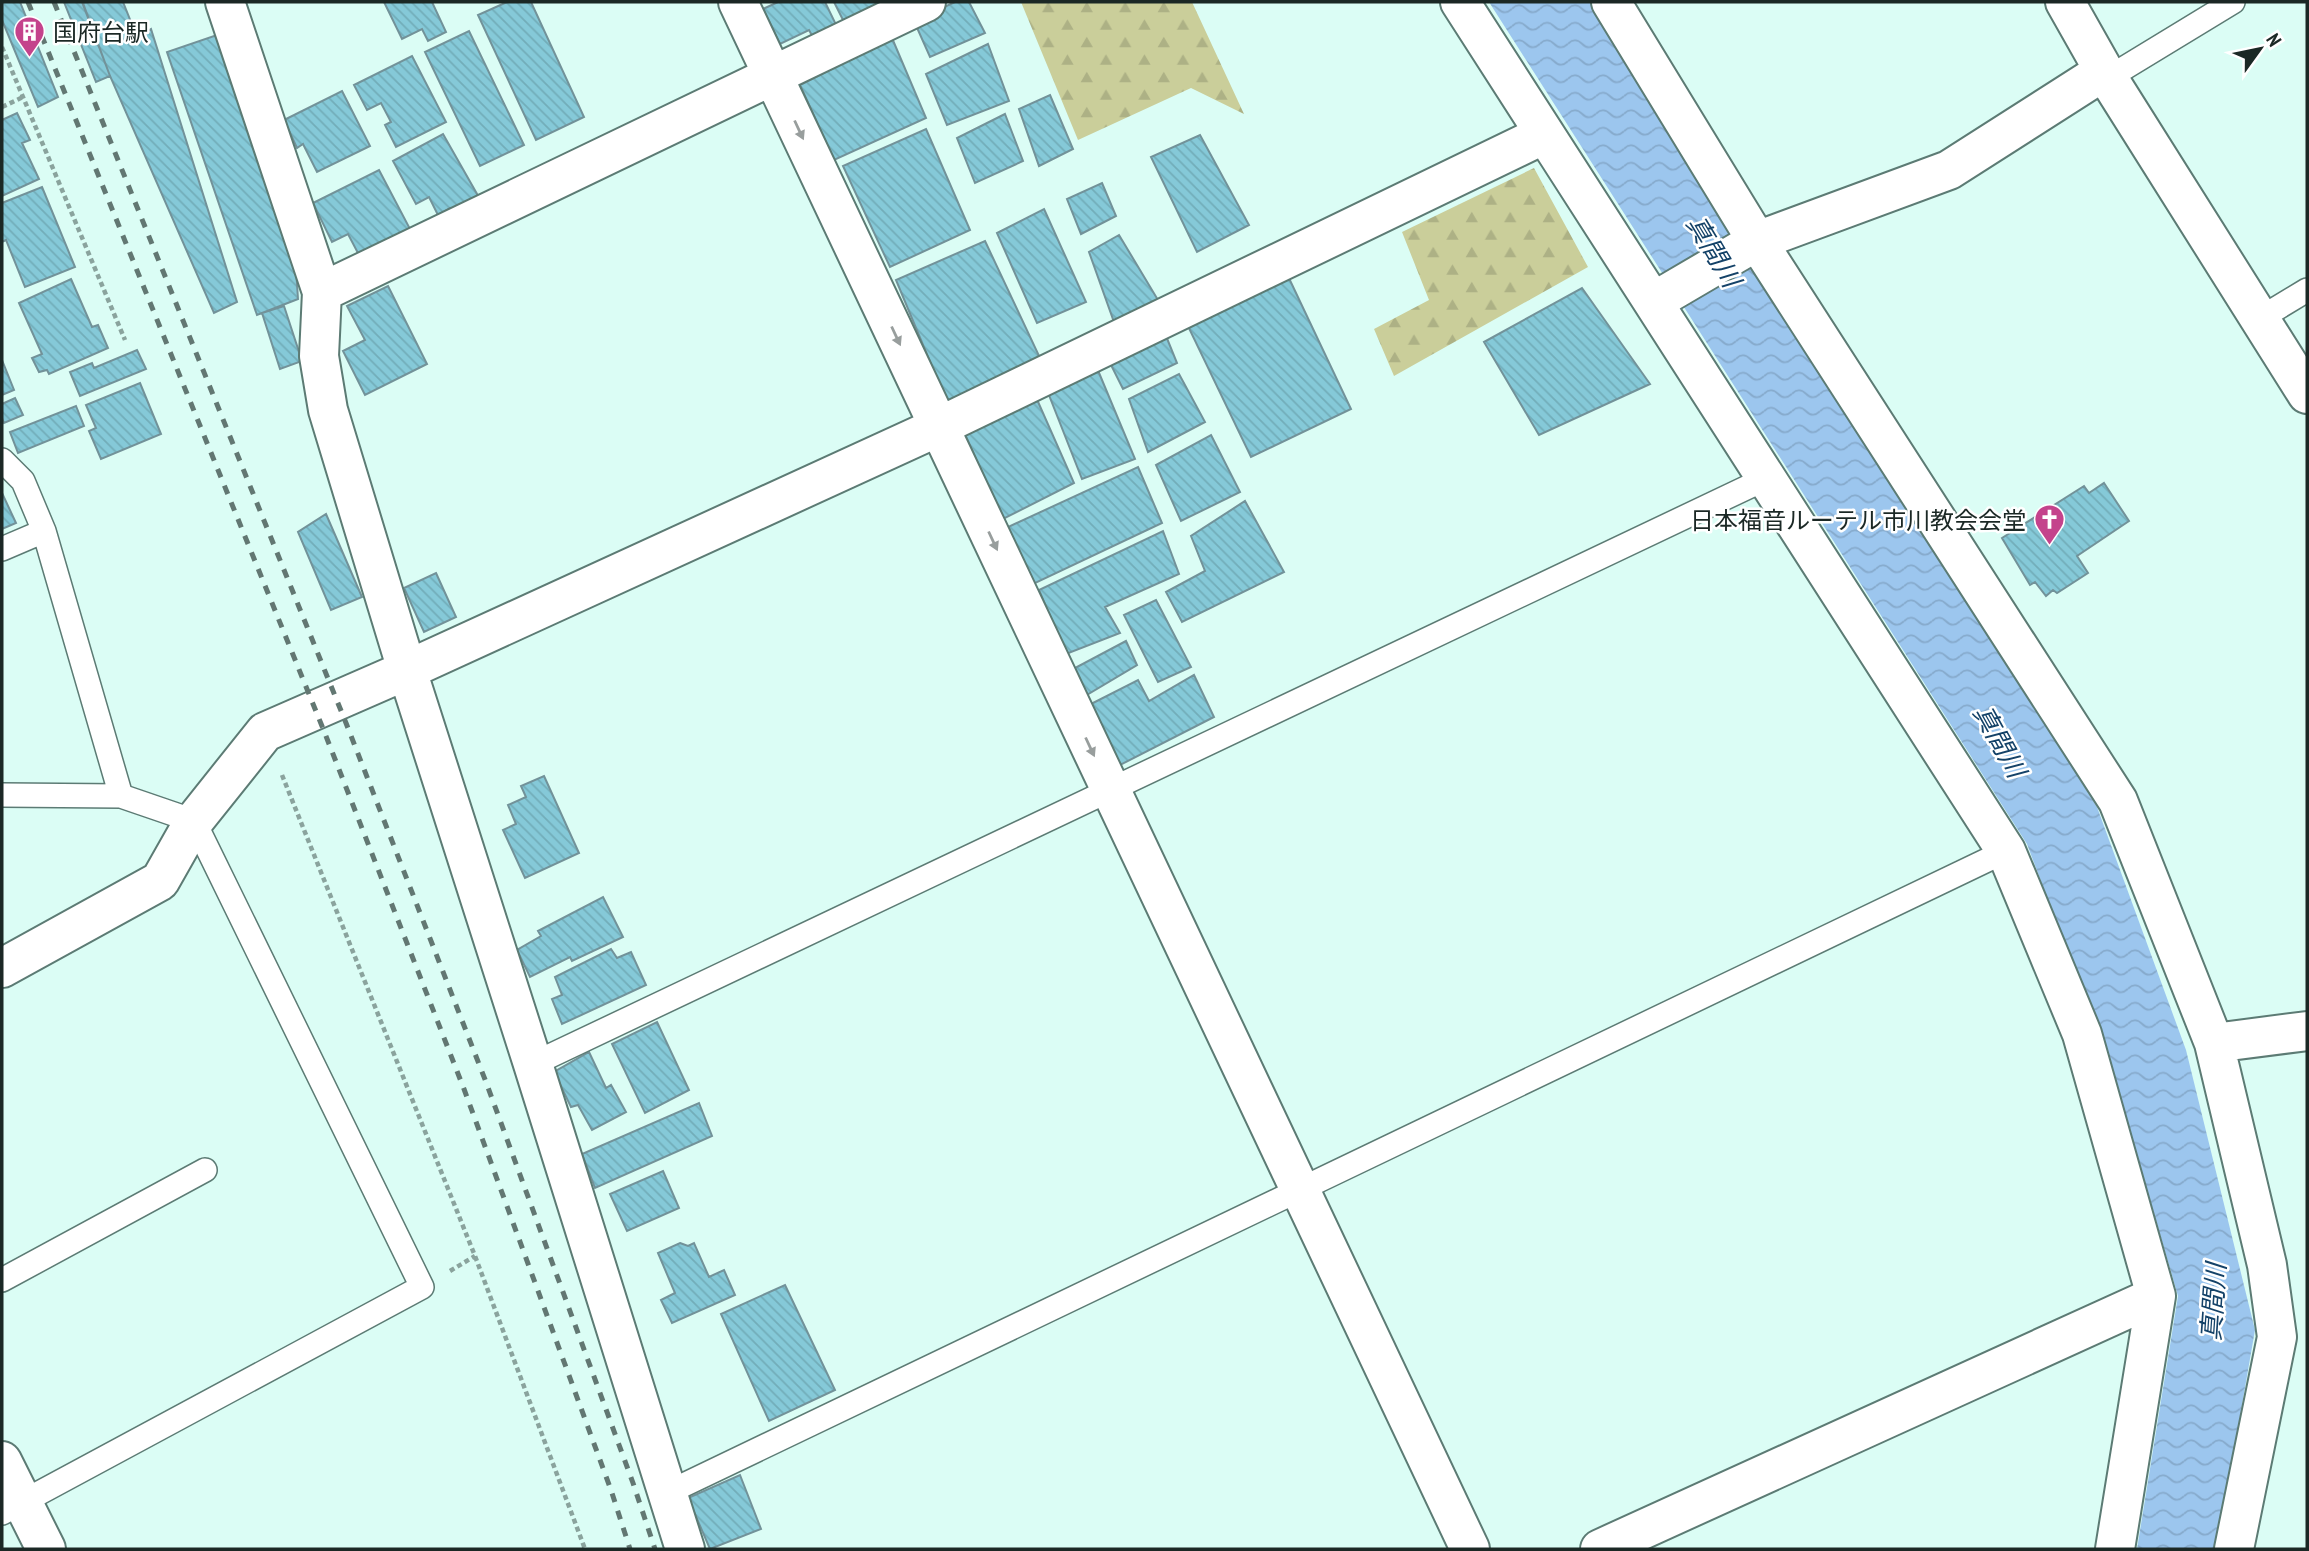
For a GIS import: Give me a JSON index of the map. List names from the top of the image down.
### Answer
{
  "water": ["真間川"],
  "places": {
    "building": ["国府台駅"],
    "church": ["日本福音ルーテル市川教会会堂"]
  },
  "north": "top right"
}
